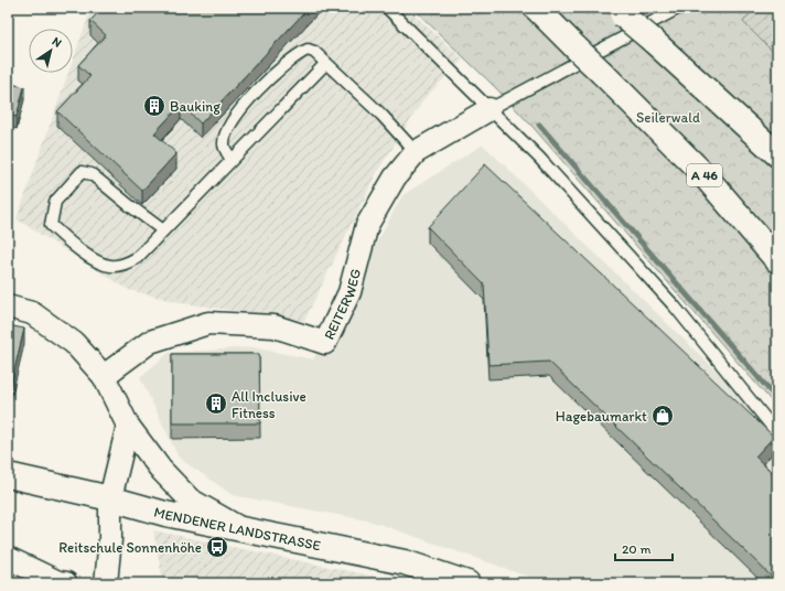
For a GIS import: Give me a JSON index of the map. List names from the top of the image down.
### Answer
{
  "streets": {
    "main road": ["A 46", "MENDENER LANDSTRASSE"],
    "street": ["REITERWEG"]
  },
  "parks": ["Seilerwald"],
  "places": {
    "building": ["Bauking", "All Inclusive Fitness"],
    "shop": ["Hagebaumarkt"],
    "bus stop": ["Reitschule Sonnenhöhe"]
  },
  "scale_bar": "20 m",
  "north": "top right"
}
